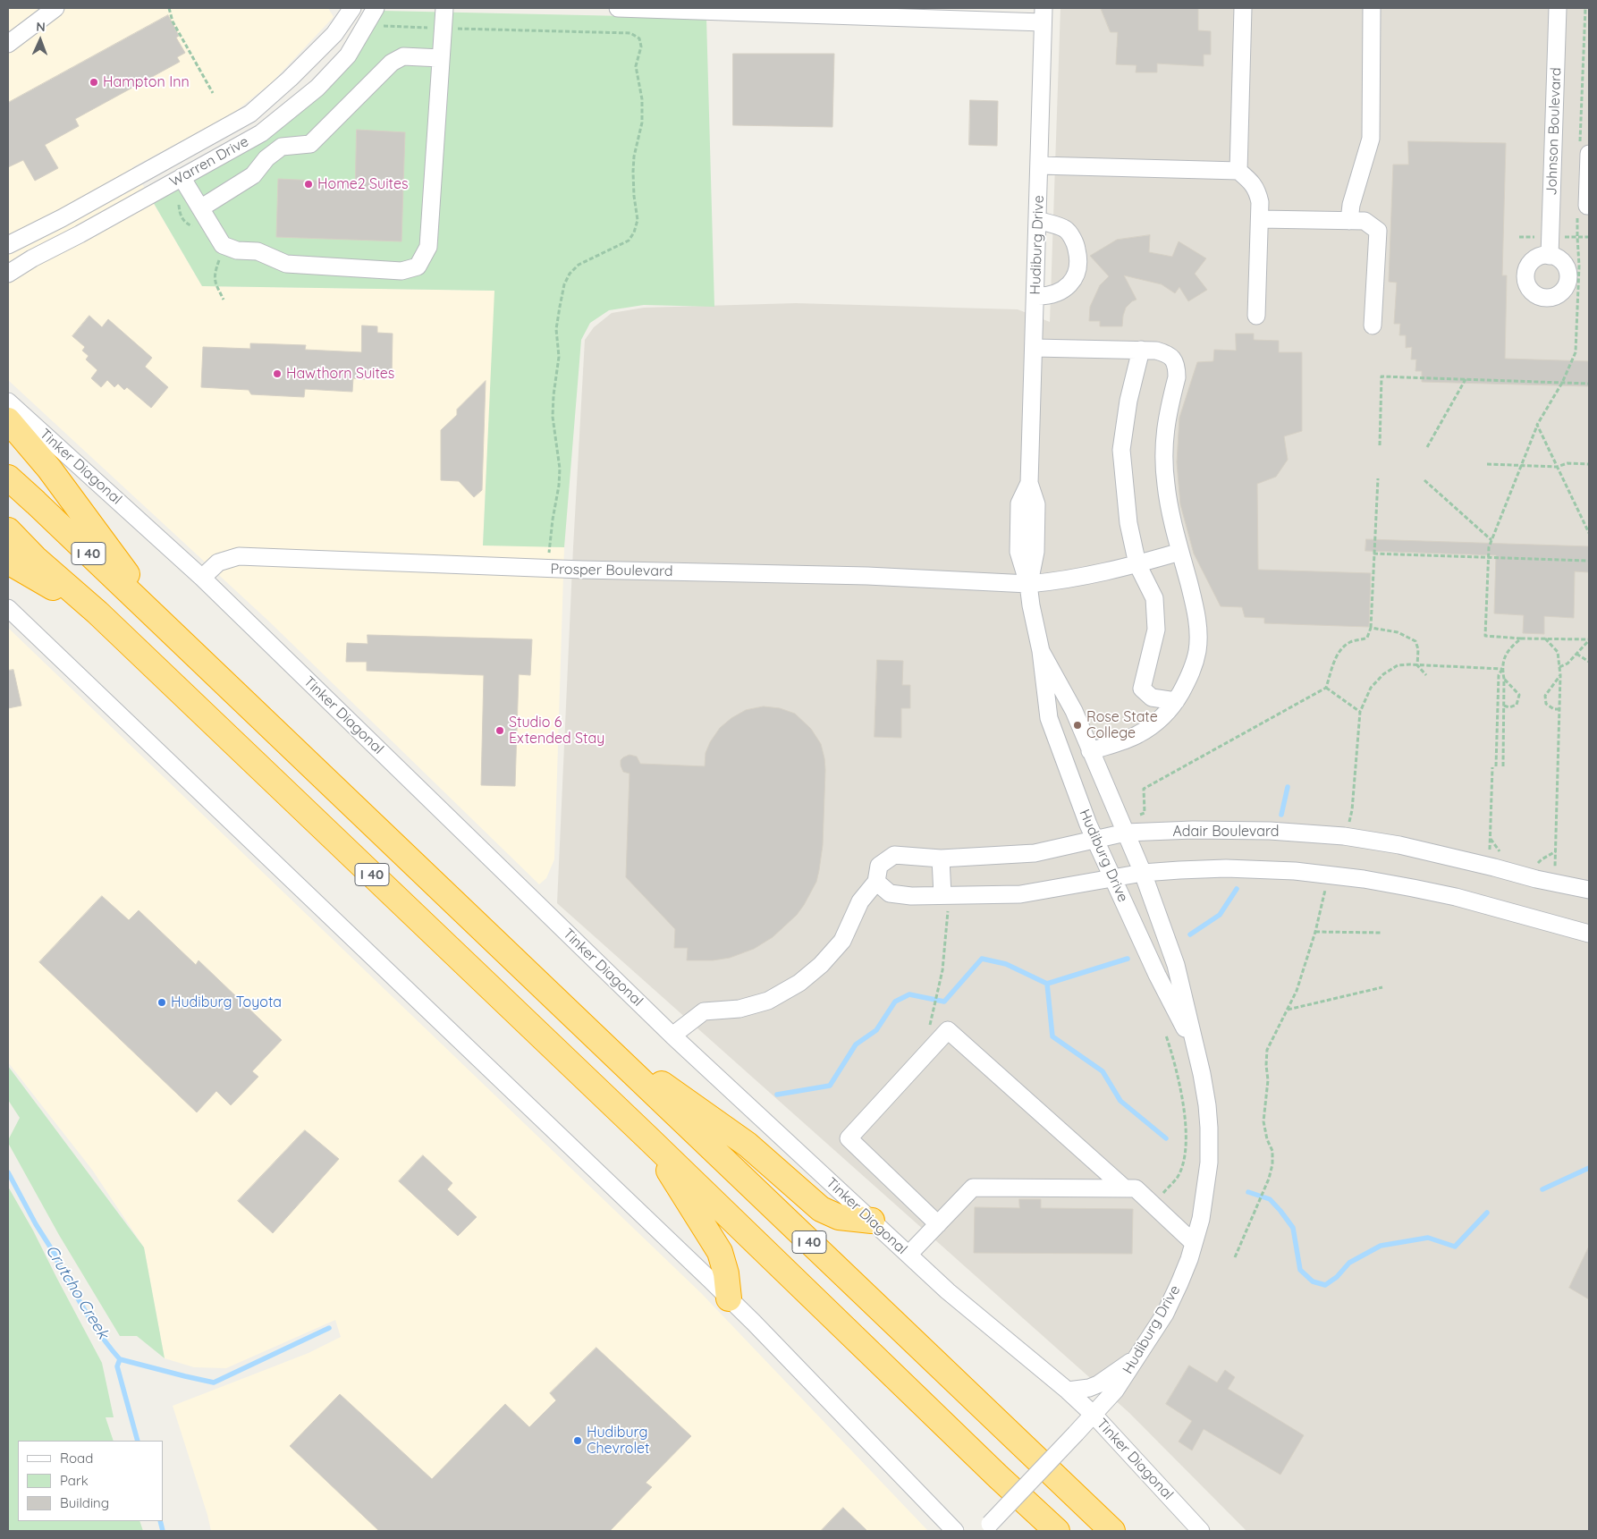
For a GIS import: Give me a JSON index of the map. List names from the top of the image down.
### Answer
{
  "streets": {
    "highway": ["I 40"],
    "street": [
      "Johnson Boulevard",
      "Warren Drive",
      "Hudiburg Drive",
      "Tinker Diagonal",
      "Prosper Boulevard",
      "Adair Boulevard"
    ]
  },
  "crossings": [
    ["Hudiburg Drive", "Tinker Diagonal"],
    ["Hudiburg Drive", "Prosper Boulevard"],
    ["Hudiburg Drive", "Adair Boulevard"],
    ["Tinker Diagonal", "Prosper Boulevard"],
    ["Tinker Diagonal", "Adair Boulevard"]
  ],
  "water": ["Crutcho Creek"],
  "places": [
    "Hampton Inn",
    "Home2 Suites",
    "Hawthorn Suites",
    "Rose State College",
    "Studio 6 Extended Stay",
    "Hudiburg Toyota",
    "Hudiburg Chevrolet"
  ],
  "legend": ["Road", "Park", "Building"],
  "north": "top"
}
